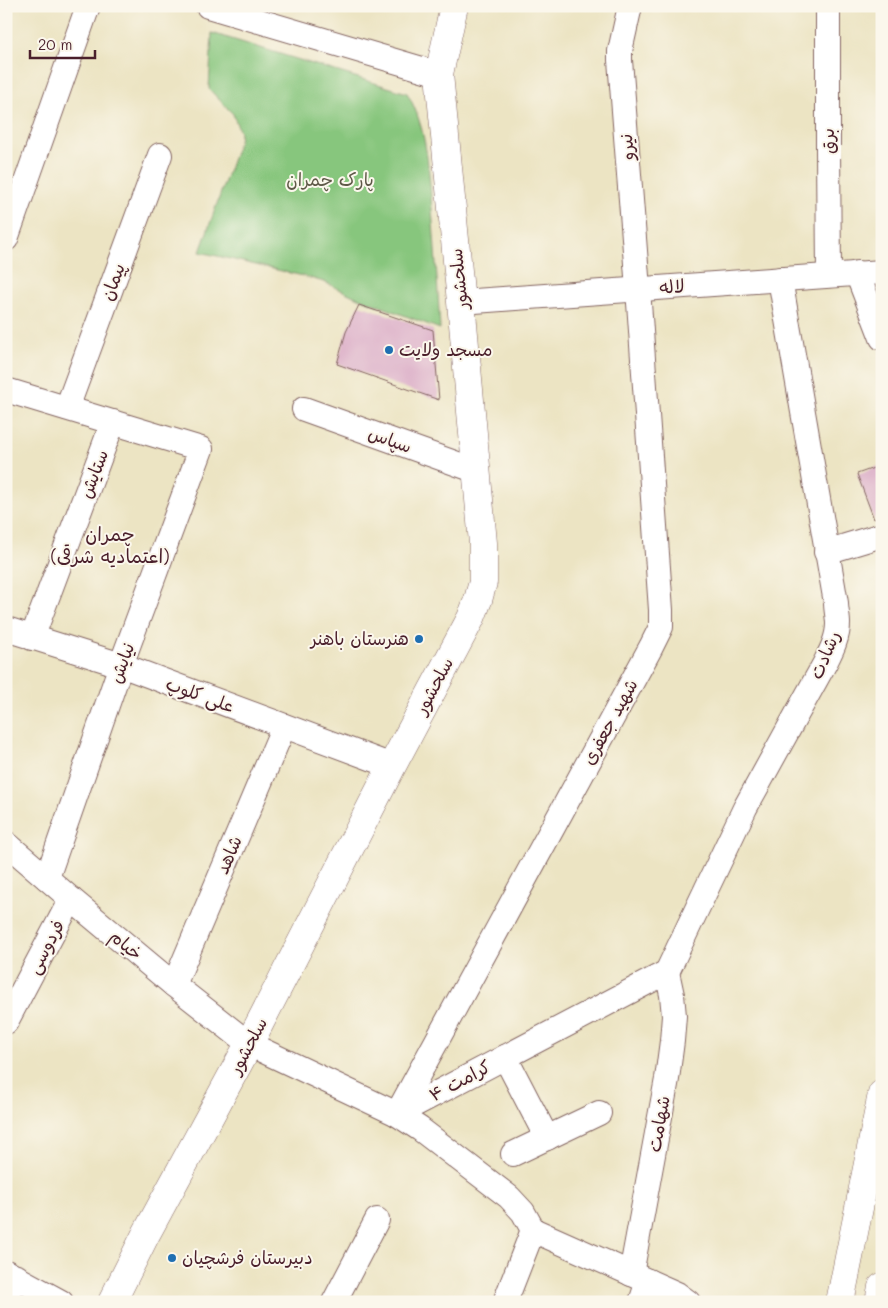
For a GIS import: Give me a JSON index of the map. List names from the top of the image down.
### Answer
{
  "streets": {
    "street": [
      "برق",
      "نیرو",
      "سلحشور",
      "پیمان",
      "لاله",
      "سپاس",
      "ستایش",
      "رشادت",
      "نیایش",
      "علی کلوپ",
      "شهید جعفری",
      "شاهد",
      "خیام",
      "فردوسی",
      "کرامت ۴",
      "شهامت"
    ]
  },
  "crossings": [
    ["برق", "لاله"],
    ["نیرو", "لاله"],
    ["نیرو", "شهید جعفری"],
    ["سلحشور", "لاله"],
    ["سلحشور", "سپاس"],
    ["سلحشور", "علی کلوپ"],
    ["سلحشور", "خیام"],
    ["لاله", "رشادت"],
    ["لاله", "شهید جعفری"],
    ["ستایش", "نیایش"],
    ["ستایش", "علی کلوپ"],
    ["رشادت", "کرامت ۴"],
    ["رشادت", "شهامت"],
    ["نیایش", "علی کلوپ"],
    ["نیایش", "خیام"],
    ["علی کلوپ", "شاهد"],
    ["شهید جعفری", "کرامت ۴"],
    ["شاهد", "خیام"],
    ["خیام", "فردوسی"],
    ["کرامت ۴", "شهامت"]
  ],
  "districts": ["چمران (اعتمادیه شرقی)"],
  "parks": ["پارک چمران"],
  "places": ["مسجد ولایت", "هنرستان باهنر", "دبیرستان فرشچیان"],
  "scale_bar": "20 m"
}
